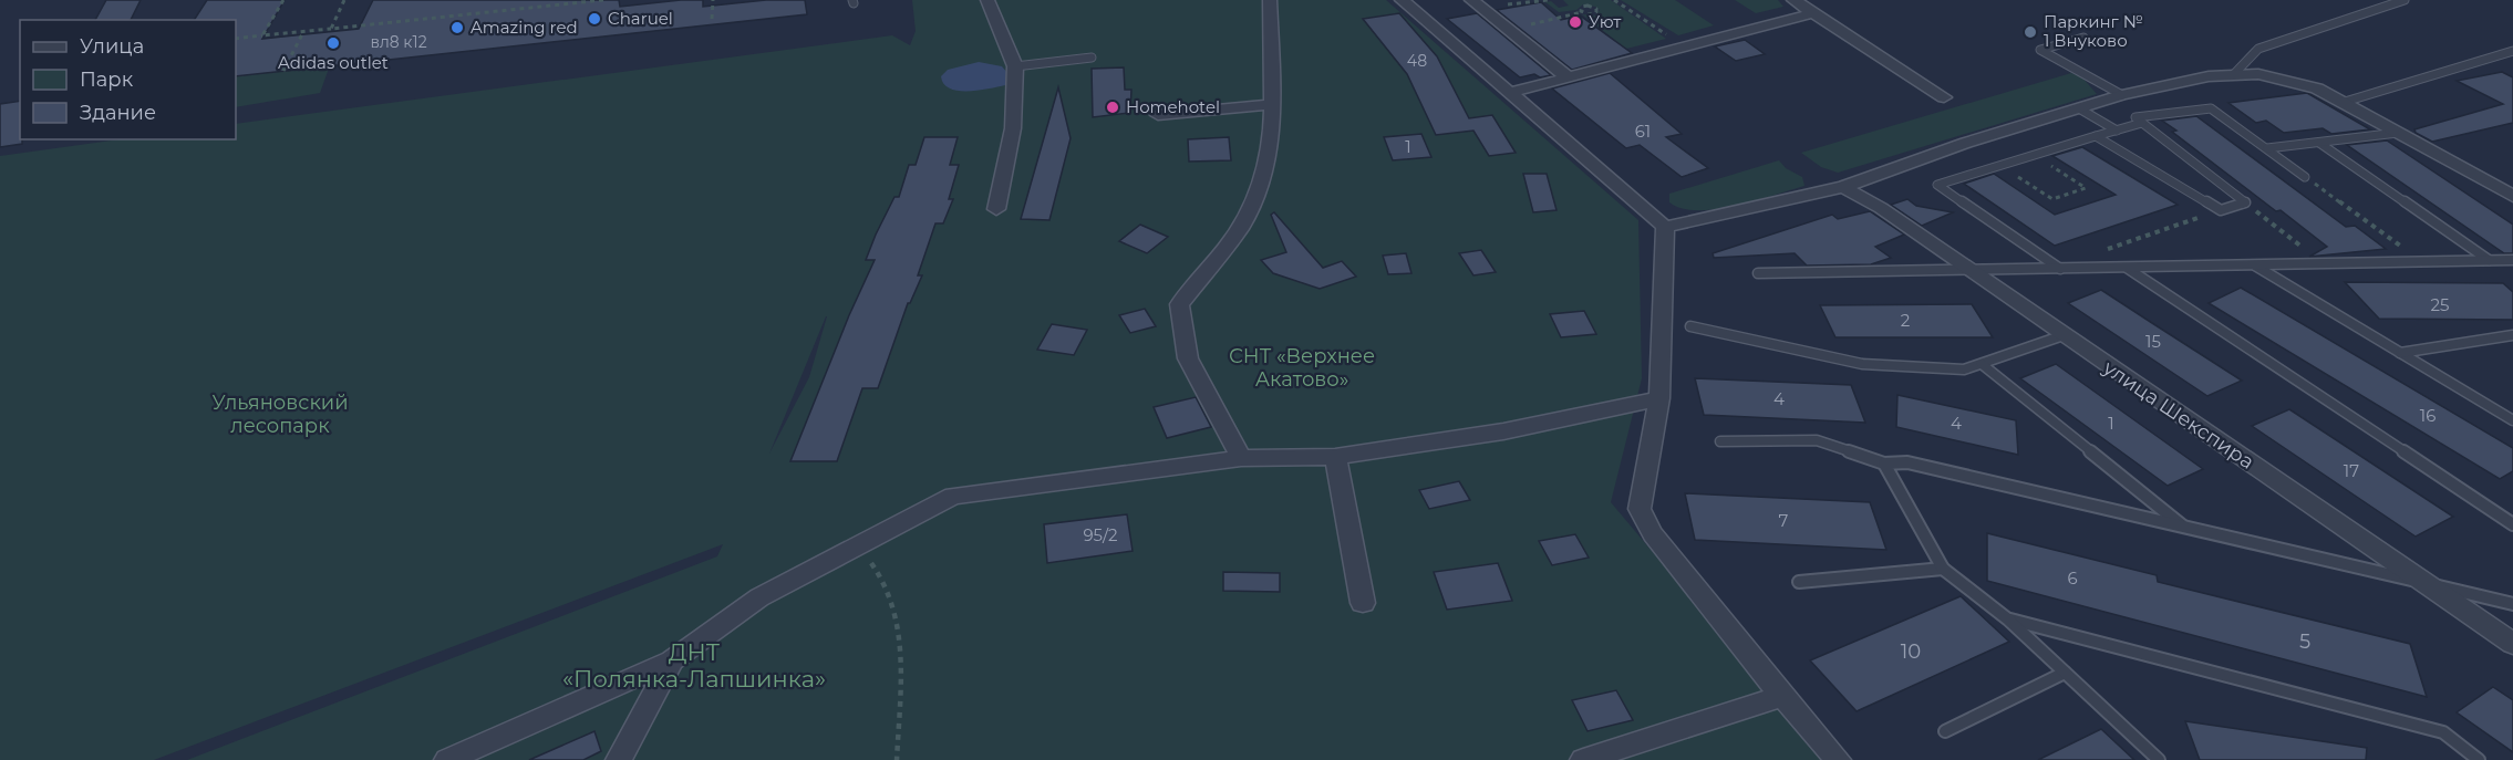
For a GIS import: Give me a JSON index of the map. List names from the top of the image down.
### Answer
{
  "streets": {
    "street": ["улица Шекспира"]
  },
  "parks": ["СНТ «Верхнее Акатово»", "Ульяновский лесопарк", "ДНТ «Полянка-Лапшинка»"],
  "places": [
    "Charuel",
    "Уют",
    "Amazing red",
    "Паркинг № 1 Внуково",
    "Adidas outlet",
    "Homehotel"
  ],
  "house_numbers": [
    "вл8 к12",
    "48",
    "61",
    "1",
    "25",
    "2",
    "15",
    "4",
    "16",
    "4",
    "1",
    "17",
    "7",
    "95/2",
    "6",
    "5",
    "10"
  ],
  "legend": ["Улица", "Парк", "Здание"]
}
